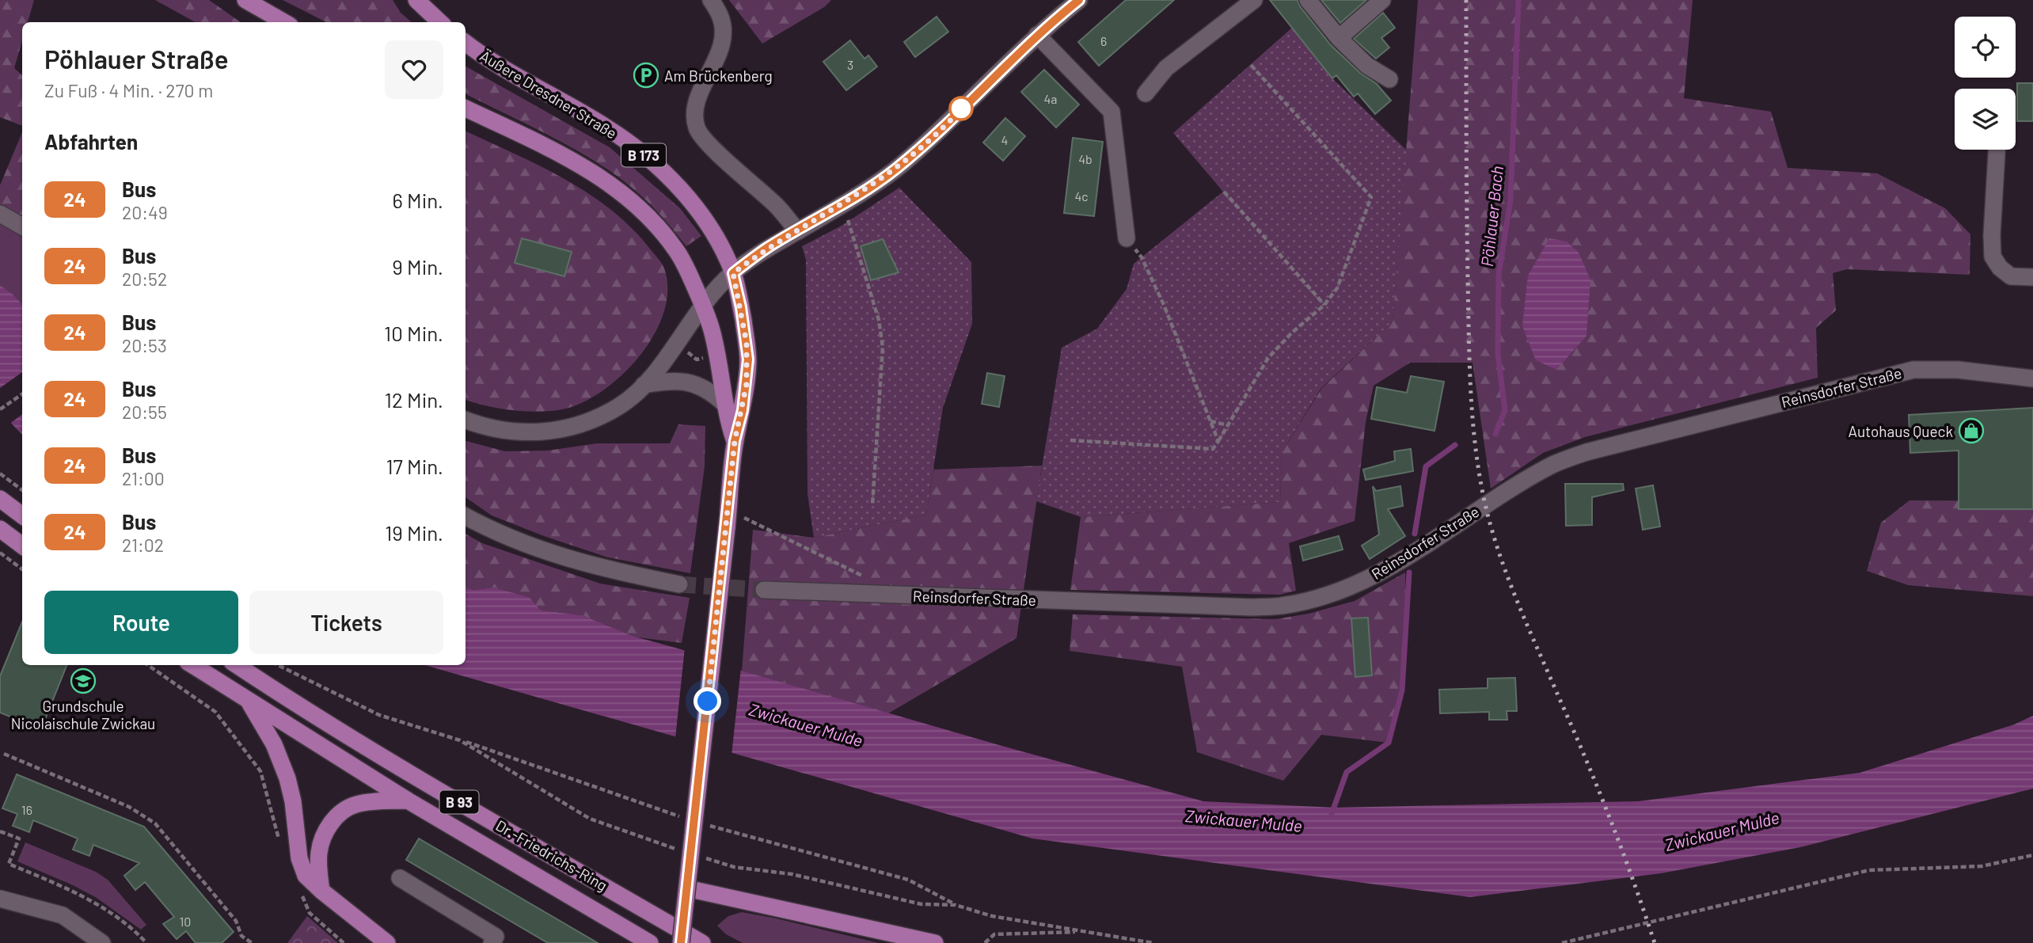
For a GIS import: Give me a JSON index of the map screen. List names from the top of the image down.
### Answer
{
  "streets": {
    "main road": [
      "Äußere Dresdner Straße",
      "B 173",
      "B 93",
      "Dr.-Friedrichs-Ring"
    ],
    "street": ["Reinsdorfer Straße"]
  },
  "crossings": [
    ["Äußere Dresdner Straße", "B 173"]
  ],
  "water": ["Pöhlauer Bach", "Zwickauer Mulde"],
  "places": {
    "parking": ["Am Brückenberg"],
    "shop": ["Autohaus Queck"],
    "school or university": ["Grundschule Nicolaischule Zwickau"]
  },
  "lines": ["bus line 24"],
  "house_numbers": [
    "6",
    "3",
    "4a",
    "4",
    "4b",
    "4c",
    "16",
    "10"
  ],
  "page": {
    "heading": [
      ["Pöhlauer Straße", "Zu Fuß · 4 Min. · 270 m"],
      "Abfahrten"
    ],
    "list": [
      {
        "mark": "24",
        "name": "Bus",
        "note": "20:49",
        "value": "6 Min."
      },
      {
        "mark": "24",
        "name": "Bus",
        "note": "20:52",
        "value": "9 Min."
      },
      {
        "mark": "24",
        "name": "Bus",
        "note": "20:53",
        "value": "10 Min."
      },
      {
        "mark": "24",
        "name": "Bus",
        "note": "20:55",
        "value": "12 Min."
      },
      {
        "mark": "24",
        "name": "Bus",
        "note": "21:00",
        "value": "17 Min."
      },
      {
        "mark": "24",
        "name": "Bus",
        "note": "21:02",
        "value": "19 Min."
      }
    ],
    "buttons": ["Route", "Tickets"]
  }
}
